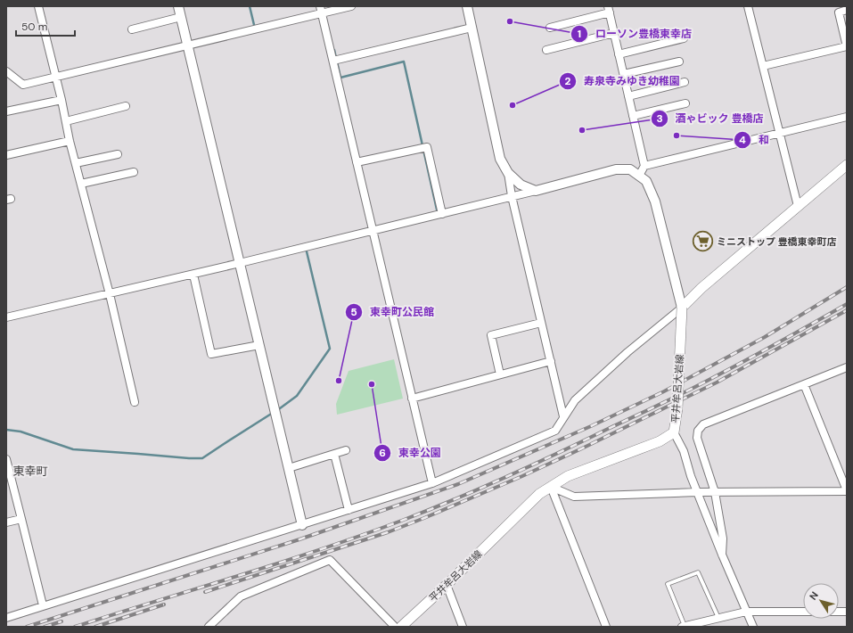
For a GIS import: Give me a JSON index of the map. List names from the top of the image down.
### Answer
{
  "streets": {
    "main road": ["平井牟呂大岩線"]
  },
  "districts": ["東幸町"],
  "places": {
    "other": [
      "ローソン豊橋東幸店",
      "寿泉寺みゆき幼稚園",
      "酒ゃビック 豊橋店",
      "和",
      "東幸町公民館",
      "東幸公園"
    ],
    "supermarket": ["ミニストップ 豊橋東幸町店"]
  },
  "scale_bar": "50 m",
  "north": "top left"
}
